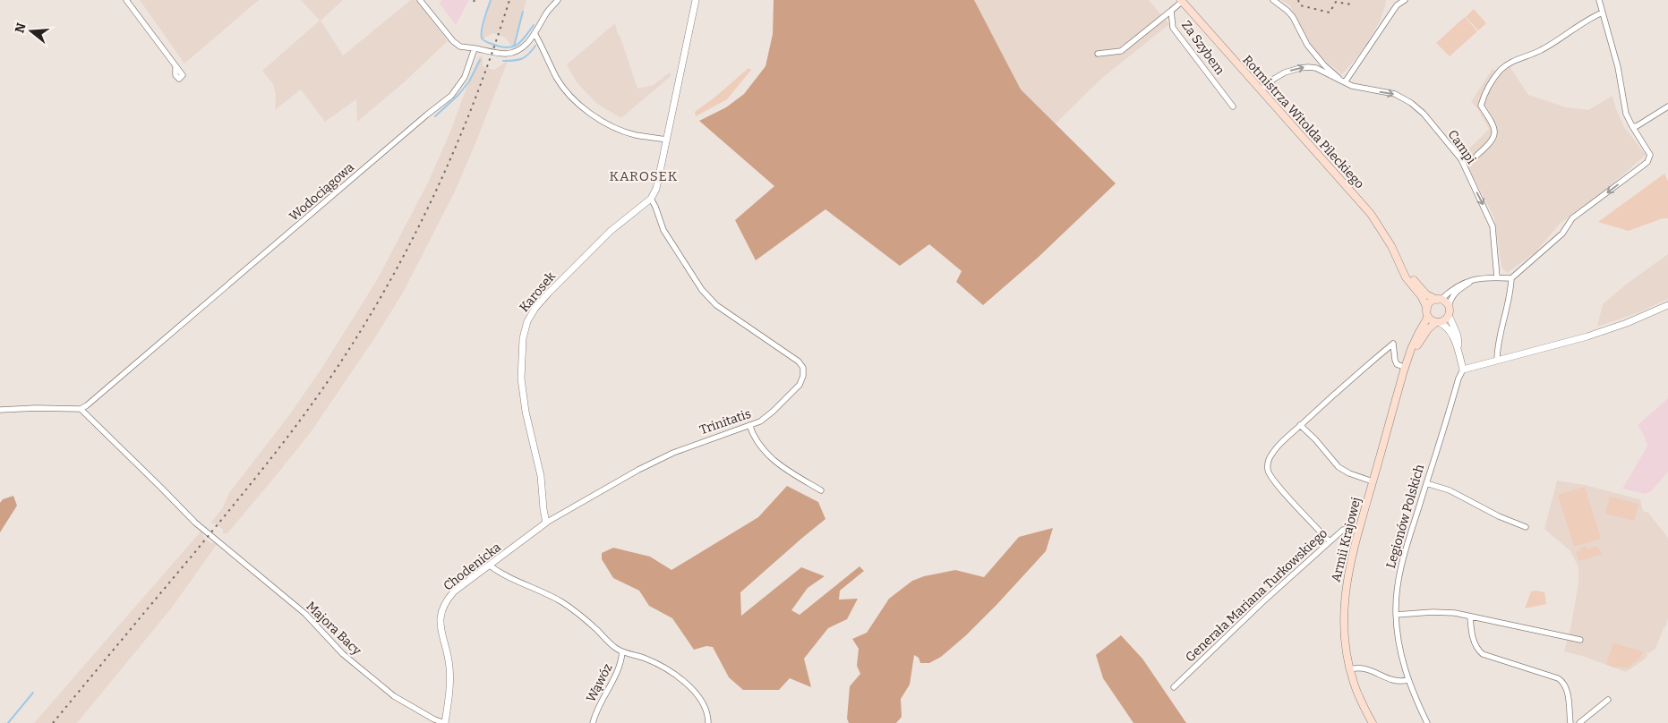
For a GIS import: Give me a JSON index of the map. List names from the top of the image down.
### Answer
{
  "streets": {
    "main road": ["Rotmistrza Witolda Pileckiego", "Armii Krajowej"],
    "street": [
      "Za Szybem",
      "Campi",
      "Wodociągowa",
      "Karosek",
      "Trinitatis",
      "Legionów Polskich",
      "Chodenicka",
      "Generała Mariana Turkowskiego",
      "Majora Bacy",
      "Wąwóz"
    ]
  },
  "crossings": [
    ["Za Szybem", "Rotmistrza Witolda Pileckiego"],
    ["Rotmistrza Witolda Pileckiego", "Campi"],
    ["Rotmistrza Witolda Pileckiego", "Armii Krajowej"],
    ["Wodociągowa", "Majora Bacy"],
    ["Karosek", "Trinitatis"],
    ["Karosek", "Chodenicka"],
    ["Trinitatis", "Chodenicka"],
    ["Armii Krajowej", "Generała Mariana Turkowskiego"],
    ["Chodenicka", "Majora Bacy"]
  ],
  "one_way": ["Campi"],
  "districts": ["KAROSEK"],
  "north": "left"
}
